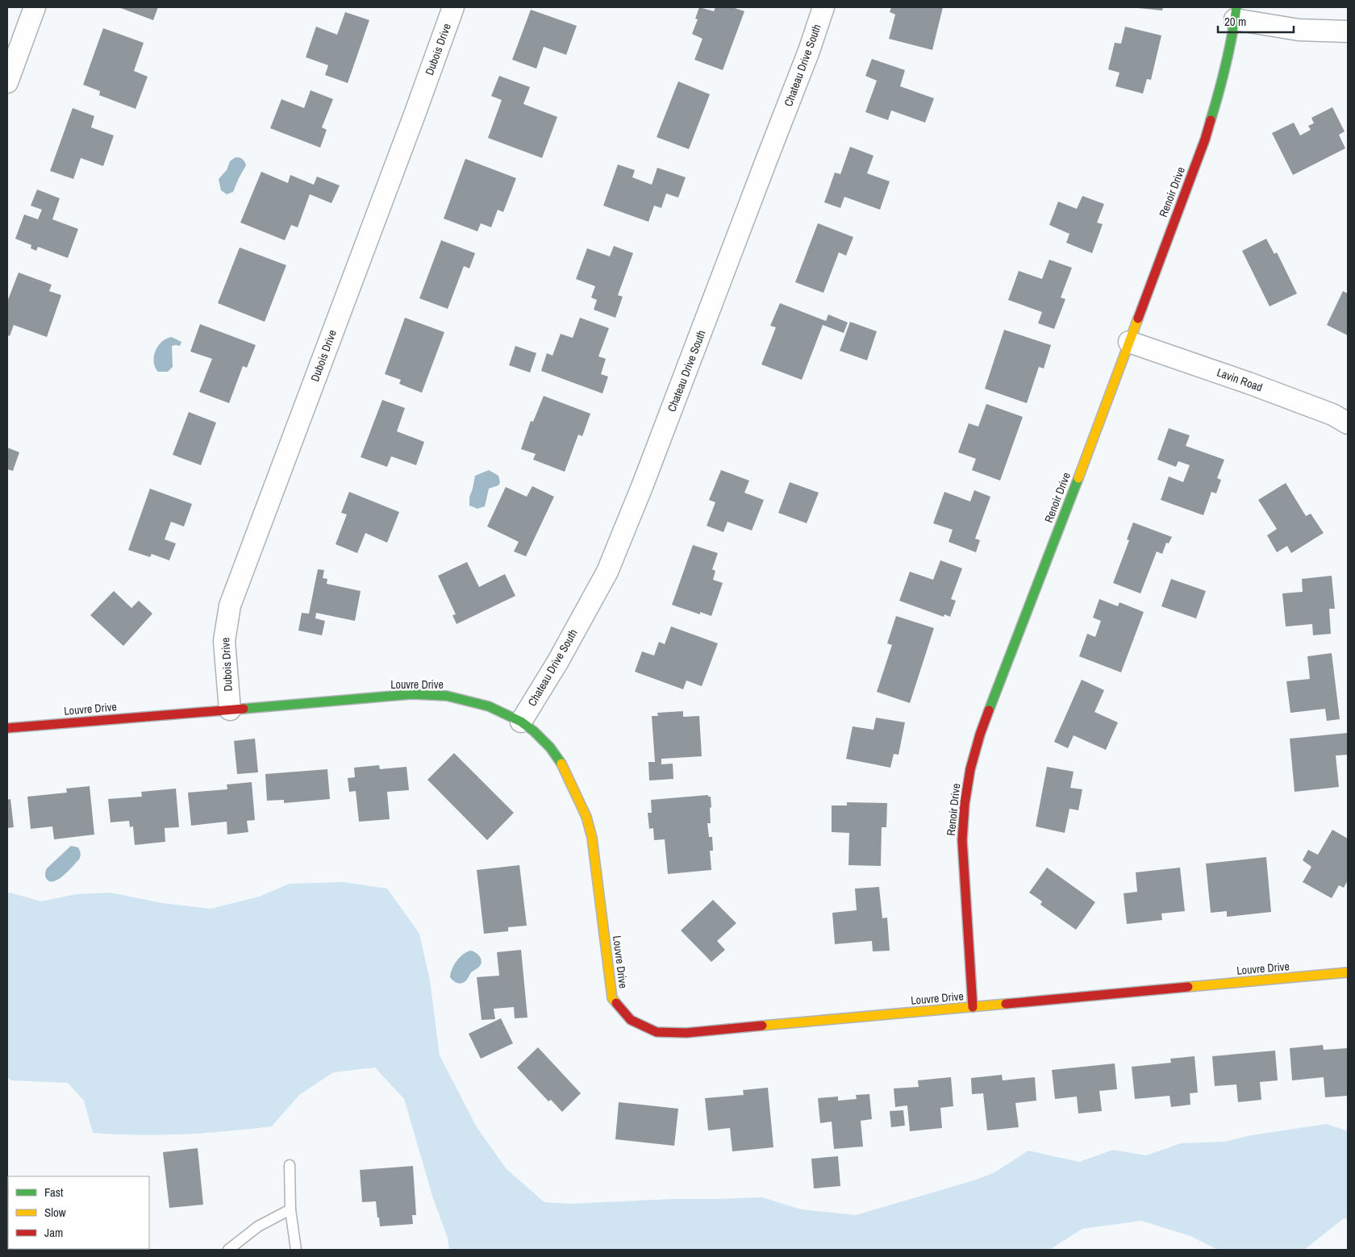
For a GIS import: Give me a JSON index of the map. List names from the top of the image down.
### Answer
{
  "streets": {
    "street": [
      "Dubois Drive",
      "Chateau Drive South",
      "Renoir Drive",
      "Lavin Road",
      "Louvre Drive"
    ]
  },
  "crossings": [
    ["Dubois Drive", "Louvre Drive"],
    ["Chateau Drive South", "Louvre Drive"],
    ["Renoir Drive", "Lavin Road"],
    ["Renoir Drive", "Louvre Drive"]
  ],
  "legend": ["Fast", "Slow", "Jam"],
  "scale_bar": "20 m"
}
